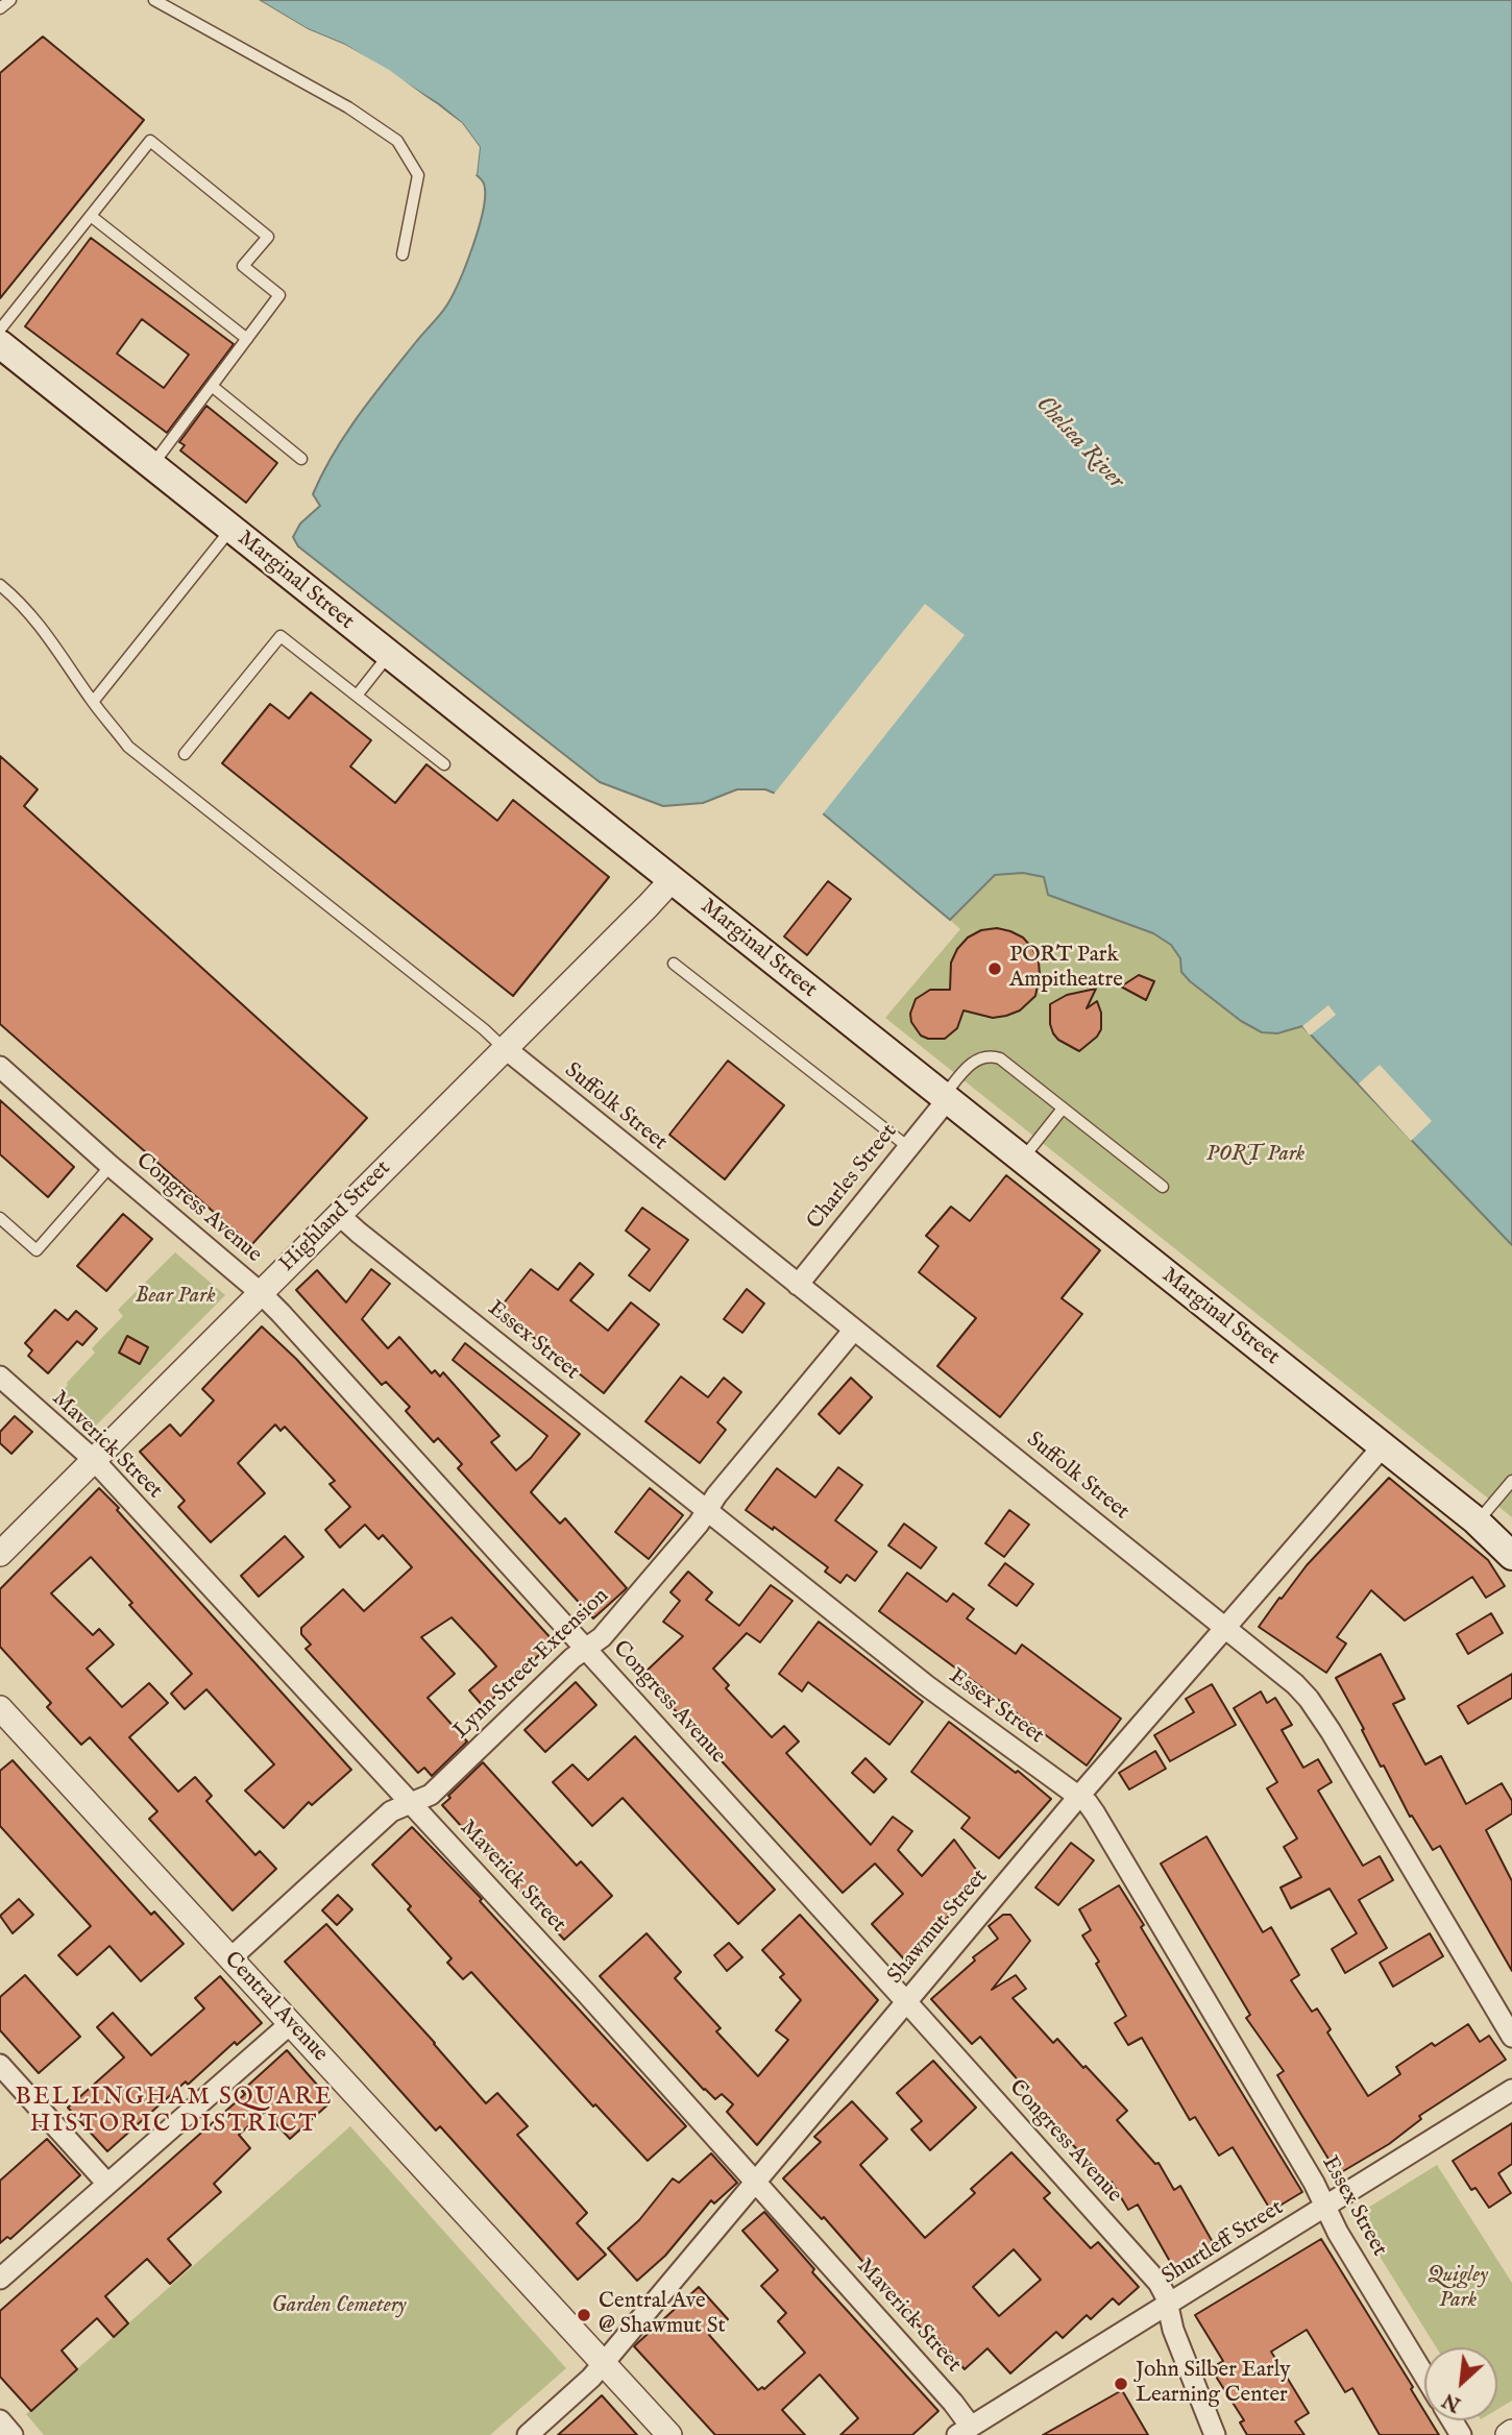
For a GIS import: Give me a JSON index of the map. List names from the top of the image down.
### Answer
{
  "streets": {
    "main road": ["Marginal Street"],
    "street": [
      "Suffolk Street",
      "Charles Street",
      "Congress Avenue",
      "Highland Street",
      "Essex Street",
      "Maverick Street",
      "Lynn Street Extension",
      "Shawmut Street",
      "Central Avenue",
      "Shurtleff Street"
    ]
  },
  "crossings": [
    ["Marginal Street", "Charles Street"],
    ["Marginal Street", "Highland Street"],
    ["Marginal Street", "Shawmut Street"],
    ["Suffolk Street", "Charles Street"],
    ["Suffolk Street", "Highland Street"],
    ["Suffolk Street", "Lynn Street Extension"],
    ["Suffolk Street", "Shawmut Street"],
    ["Congress Avenue", "Highland Street"],
    ["Congress Avenue", "Lynn Street Extension"],
    ["Congress Avenue", "Shawmut Street"],
    ["Congress Avenue", "Shurtleff Street"],
    ["Highland Street", "Essex Street"],
    ["Highland Street", "Maverick Street"],
    ["Essex Street", "Lynn Street Extension"],
    ["Essex Street", "Shawmut Street"],
    ["Essex Street", "Shurtleff Street"],
    ["Maverick Street", "Lynn Street Extension"],
    ["Maverick Street", "Shawmut Street"],
    ["Maverick Street", "Shurtleff Street"],
    ["Lynn Street Extension", "Central Avenue"],
    ["Shawmut Street", "Central Avenue"]
  ],
  "districts": ["BELLINGHAM SQUARE HISTORIC DISTRICT"],
  "water": ["Chelsea River"],
  "parks": [
    "PORT Park",
    "Bear Park",
    "Quigley Park",
    "Garden Cemetery"
  ],
  "places": ["PORT Park Ampitheatre", "Central Ave @ Shawmut St", "John Silber Early Learning Center"],
  "north": "bottom left"
}
